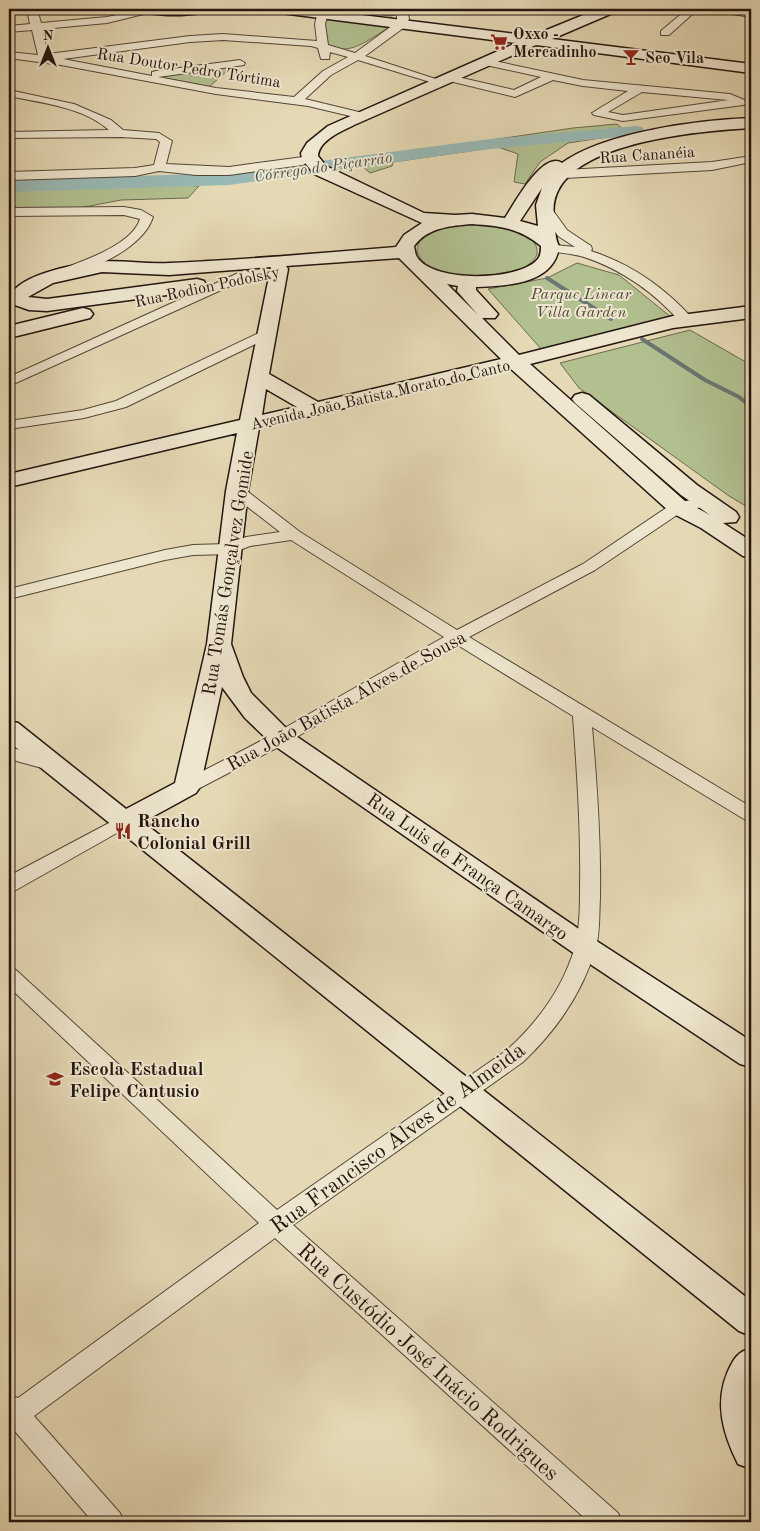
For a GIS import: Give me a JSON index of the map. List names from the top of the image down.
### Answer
{
  "streets": {
    "main road": [
      "Rua Rodion Podolsky",
      "Avenida João Batista Morato do Canto",
      "Rua Tomás Gonçalvez Gomide",
      "Rua João Batista Alves de Sousa",
      "Rua Luis de França Camargo"
    ],
    "street": [
      "Rua Doutor Pedro Tórtima",
      "Rua Cananéia",
      "Rua Francisco Alves de Almeida",
      "Rua Custódio José Inácio Rodrigues"
    ]
  },
  "crossings": [
    ["Rua Rodion Podolsky", "Rua Tomás Gonçalvez Gomide"],
    ["Avenida João Batista Morato do Canto", "Rua Tomás Gonçalvez Gomide"],
    ["Rua Tomás Gonçalvez Gomide", "Rua João Batista Alves de Sousa"],
    ["Rua Tomás Gonçalvez Gomide", "Rua Luis de França Camargo"],
    ["Rua João Batista Alves de Sousa", "Rua Luis de França Camargo"],
    ["Rua Luis de França Camargo", "Rua Francisco Alves de Almeida"],
    ["Rua Francisco Alves de Almeida", "Rua Custódio José Inácio Rodrigues"]
  ],
  "water": ["Córrego do Piçarrão"],
  "parks": ["Parque Linear Villa Garden"],
  "places": {
    "supermarket": ["Oxxo - Mercadinho"],
    "bar": ["Seo Vila"],
    "restaurant": ["Rancho Colonial Grill"],
    "school or university": ["Escola Estadual Felipe Cantusio"]
  },
  "north": "top"
}
